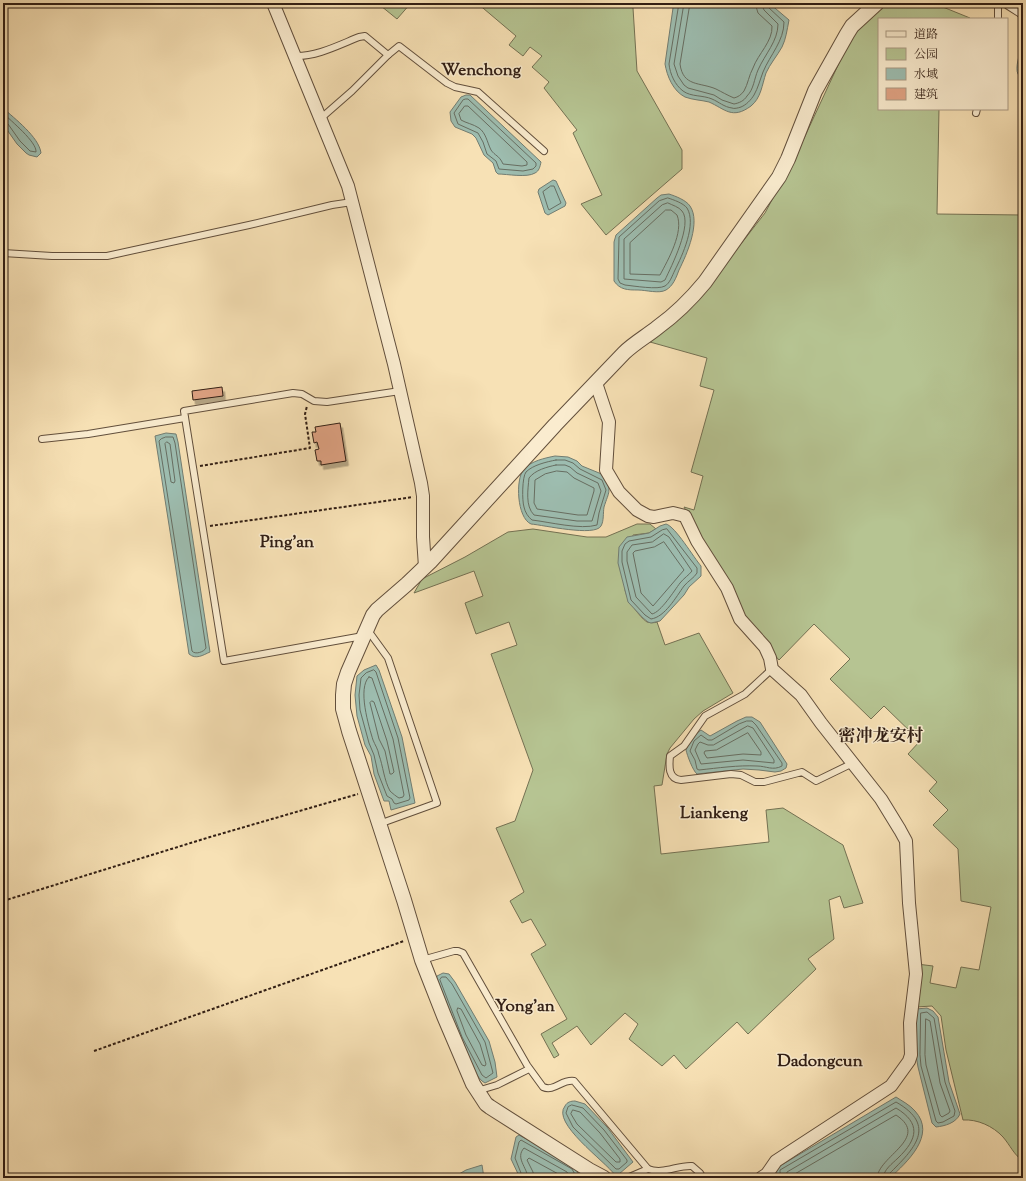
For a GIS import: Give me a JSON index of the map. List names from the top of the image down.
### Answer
{
  "districts": [
    "Wenchong",
    "Ping'an",
    "密冲龙安村",
    "Liankeng",
    "Yong'an",
    "Dadongcun"
  ],
  "legend": [
    "道路",
    "公园",
    "水域",
    "建筑"
  ]
}
